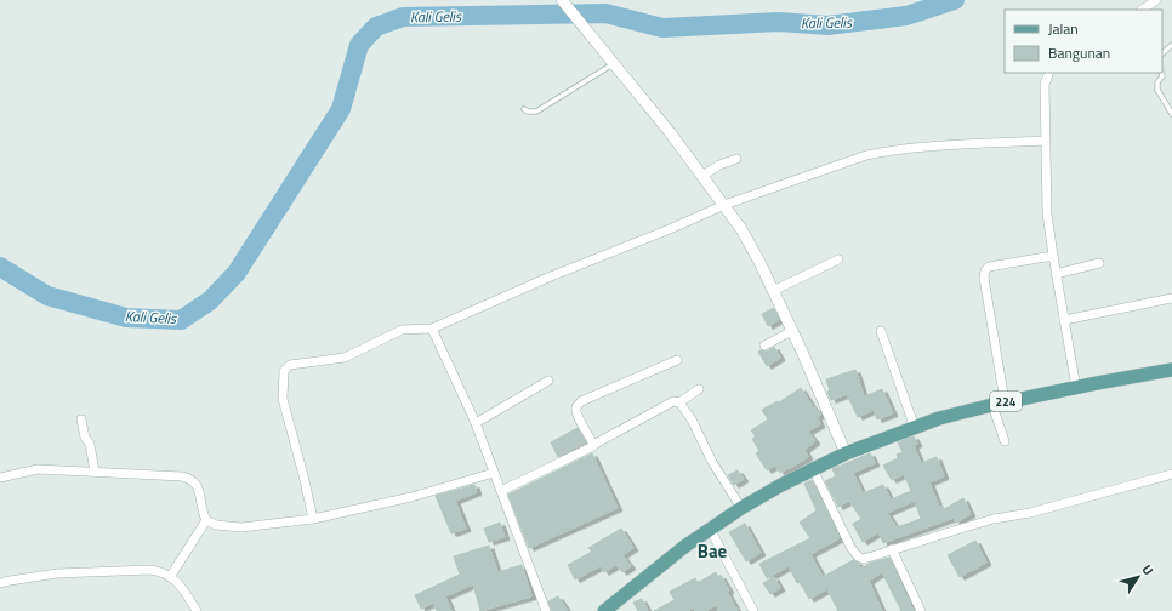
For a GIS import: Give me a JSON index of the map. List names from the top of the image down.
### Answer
{
  "streets": {
    "main road": ["224"]
  },
  "districts": ["Bae"],
  "water": ["Kali Gelis"],
  "legend": ["Jalan", "Bangunan"],
  "north": "top right"
}
